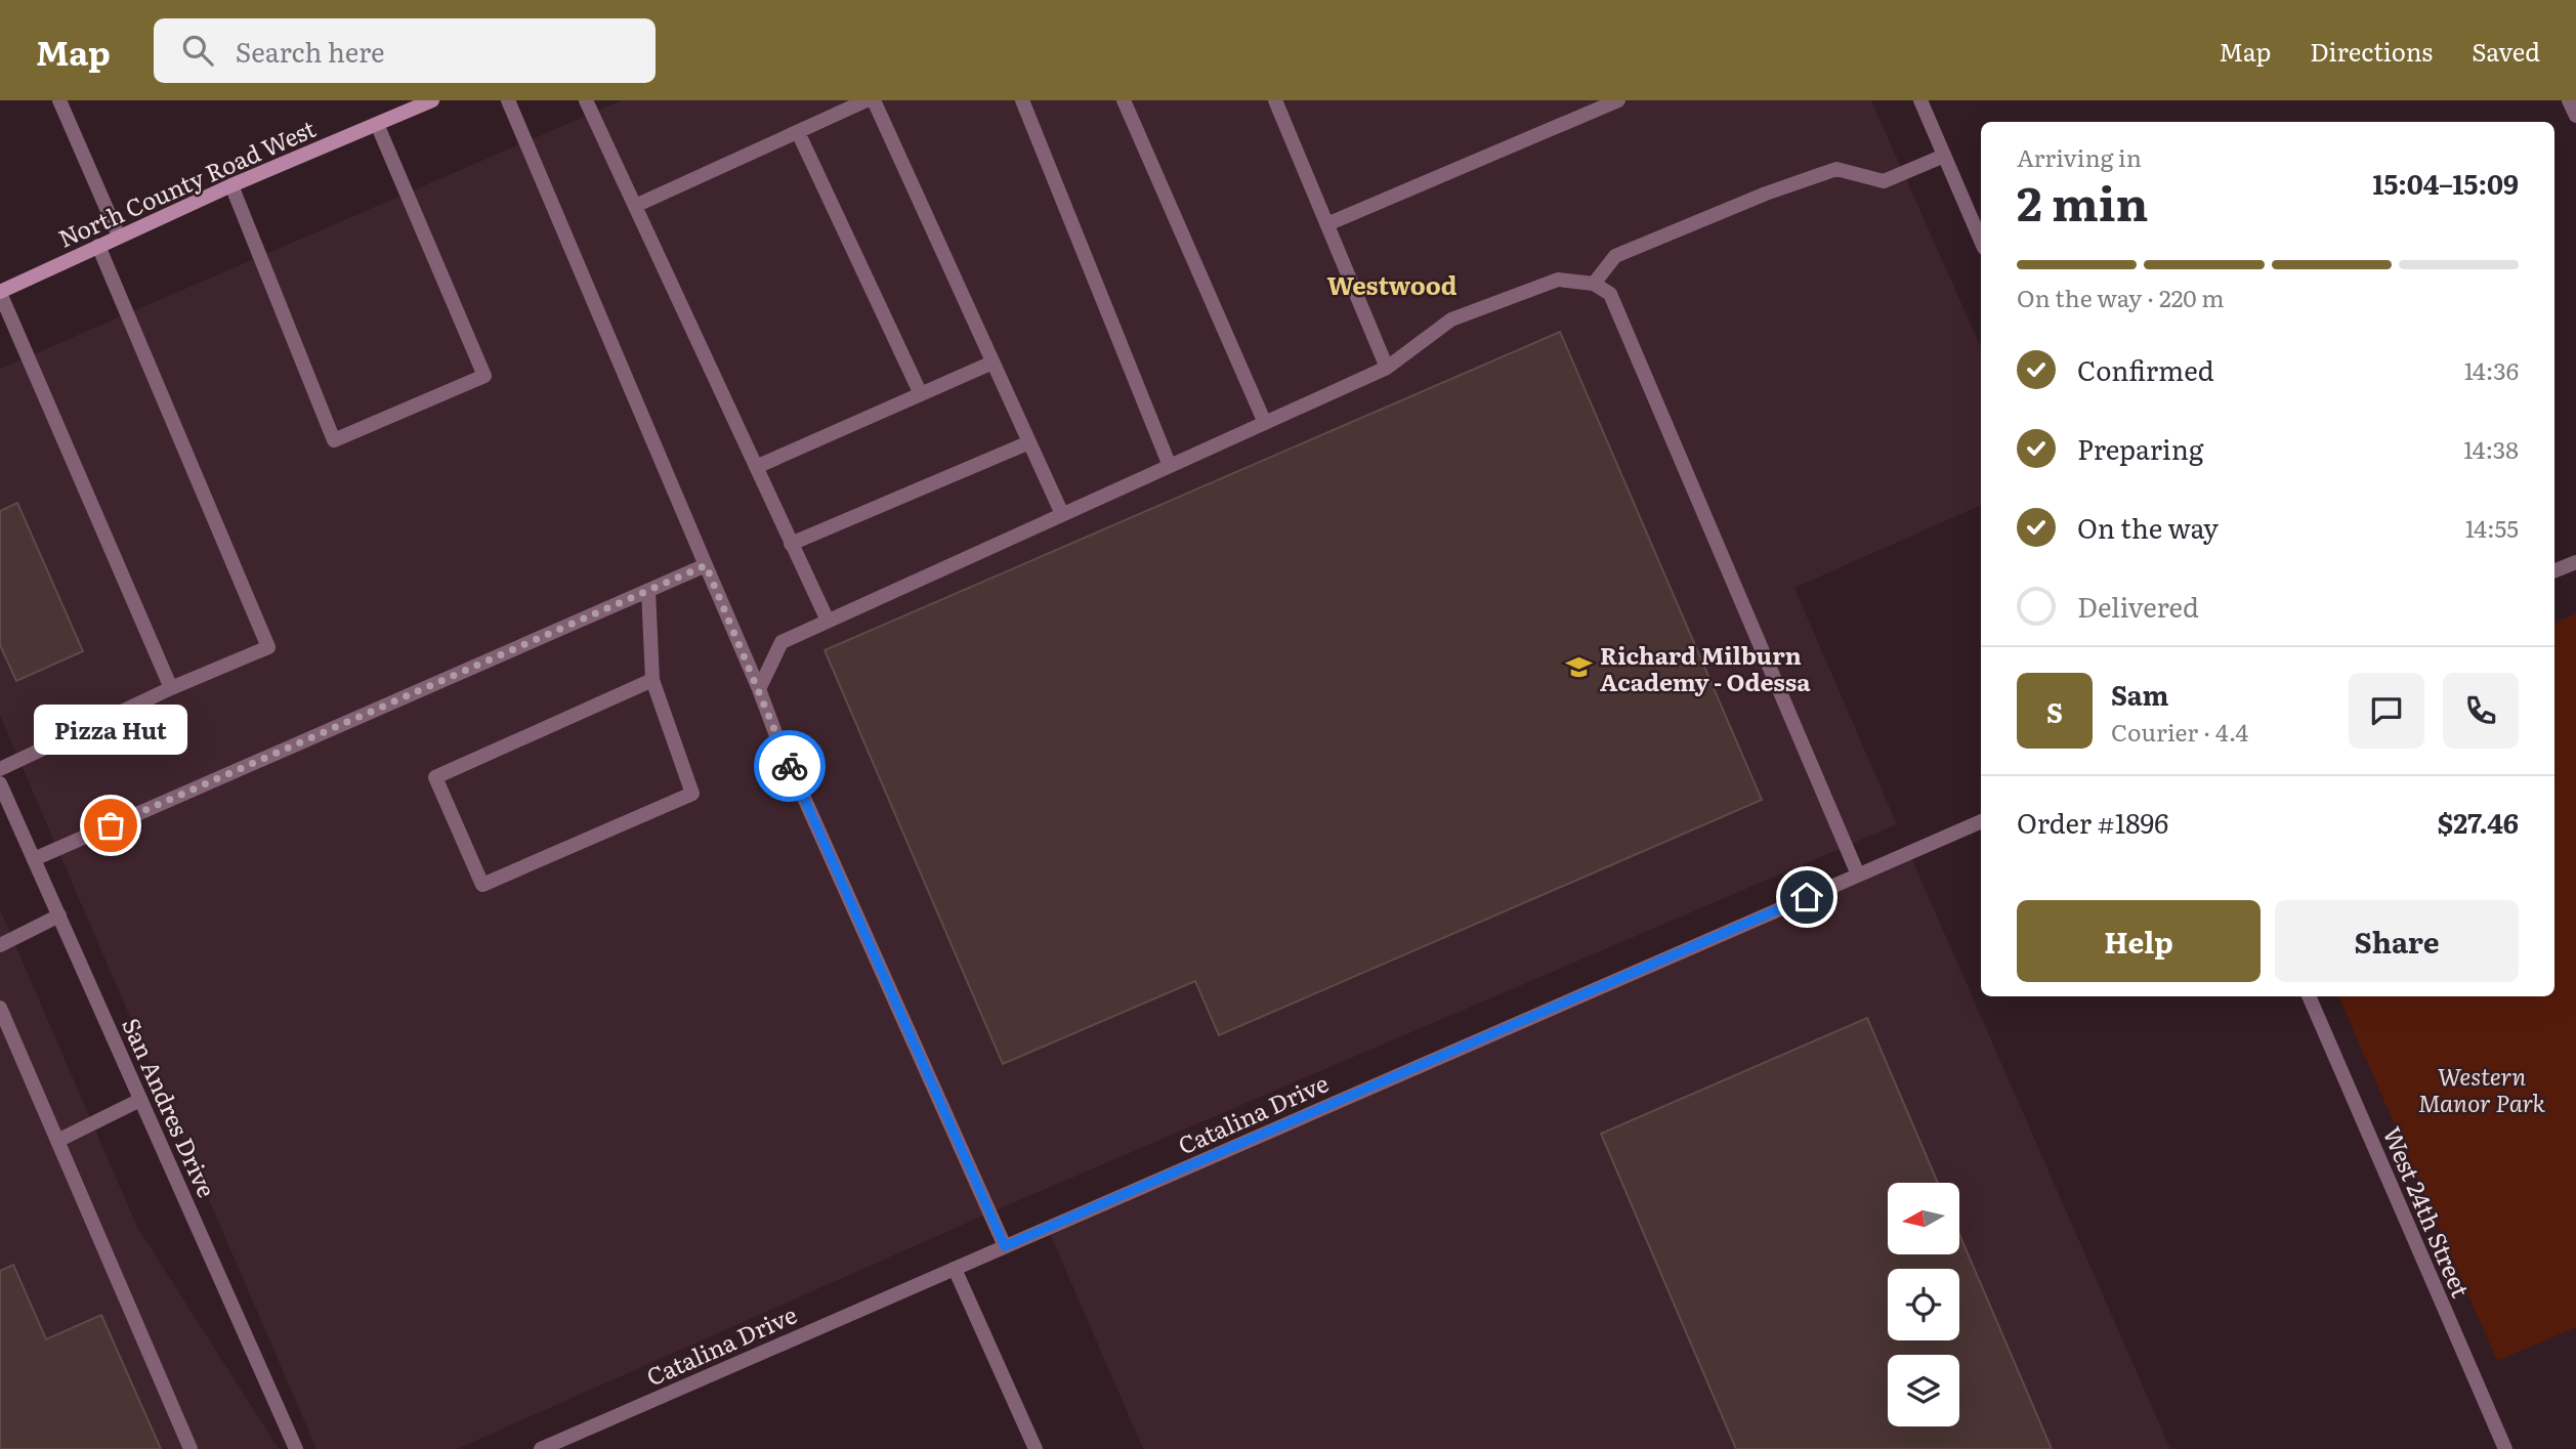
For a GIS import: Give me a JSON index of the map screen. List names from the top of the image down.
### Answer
{
  "streets": {
    "main road": ["North County Road West"],
    "street": ["San Andres Drive", "Catalina Drive", "West 24th Street"]
  },
  "districts": ["Westwood"],
  "parks": ["Western Manor Park"],
  "places": {
    "school or university": ["Richard Milburn Academy - Odessa"],
    "other": ["Pizza Hut"]
  },
  "north": "left",
  "page": {
    "header": "Map",
    "search": "Search here",
    "nav": ["Map", "Directions", "Saved"],
    "heading": ["2 min", "Arriving in", "15:04–15:09"],
    "panel": [
      "Sam",
      "Courier · 4.4",
      "Order #1896",
      "$27.46"
    ],
    "bar": "On the way · 220 m",
    "list": [
      ["Confirmed", "14:36"],
      ["Preparing", "14:38"],
      ["On the way", "14:55"],
      "Delivered"
    ],
    "round": "S",
    "bubble": "Pizza Hut",
    "buttons": ["Help", "Share"]
  }
}
